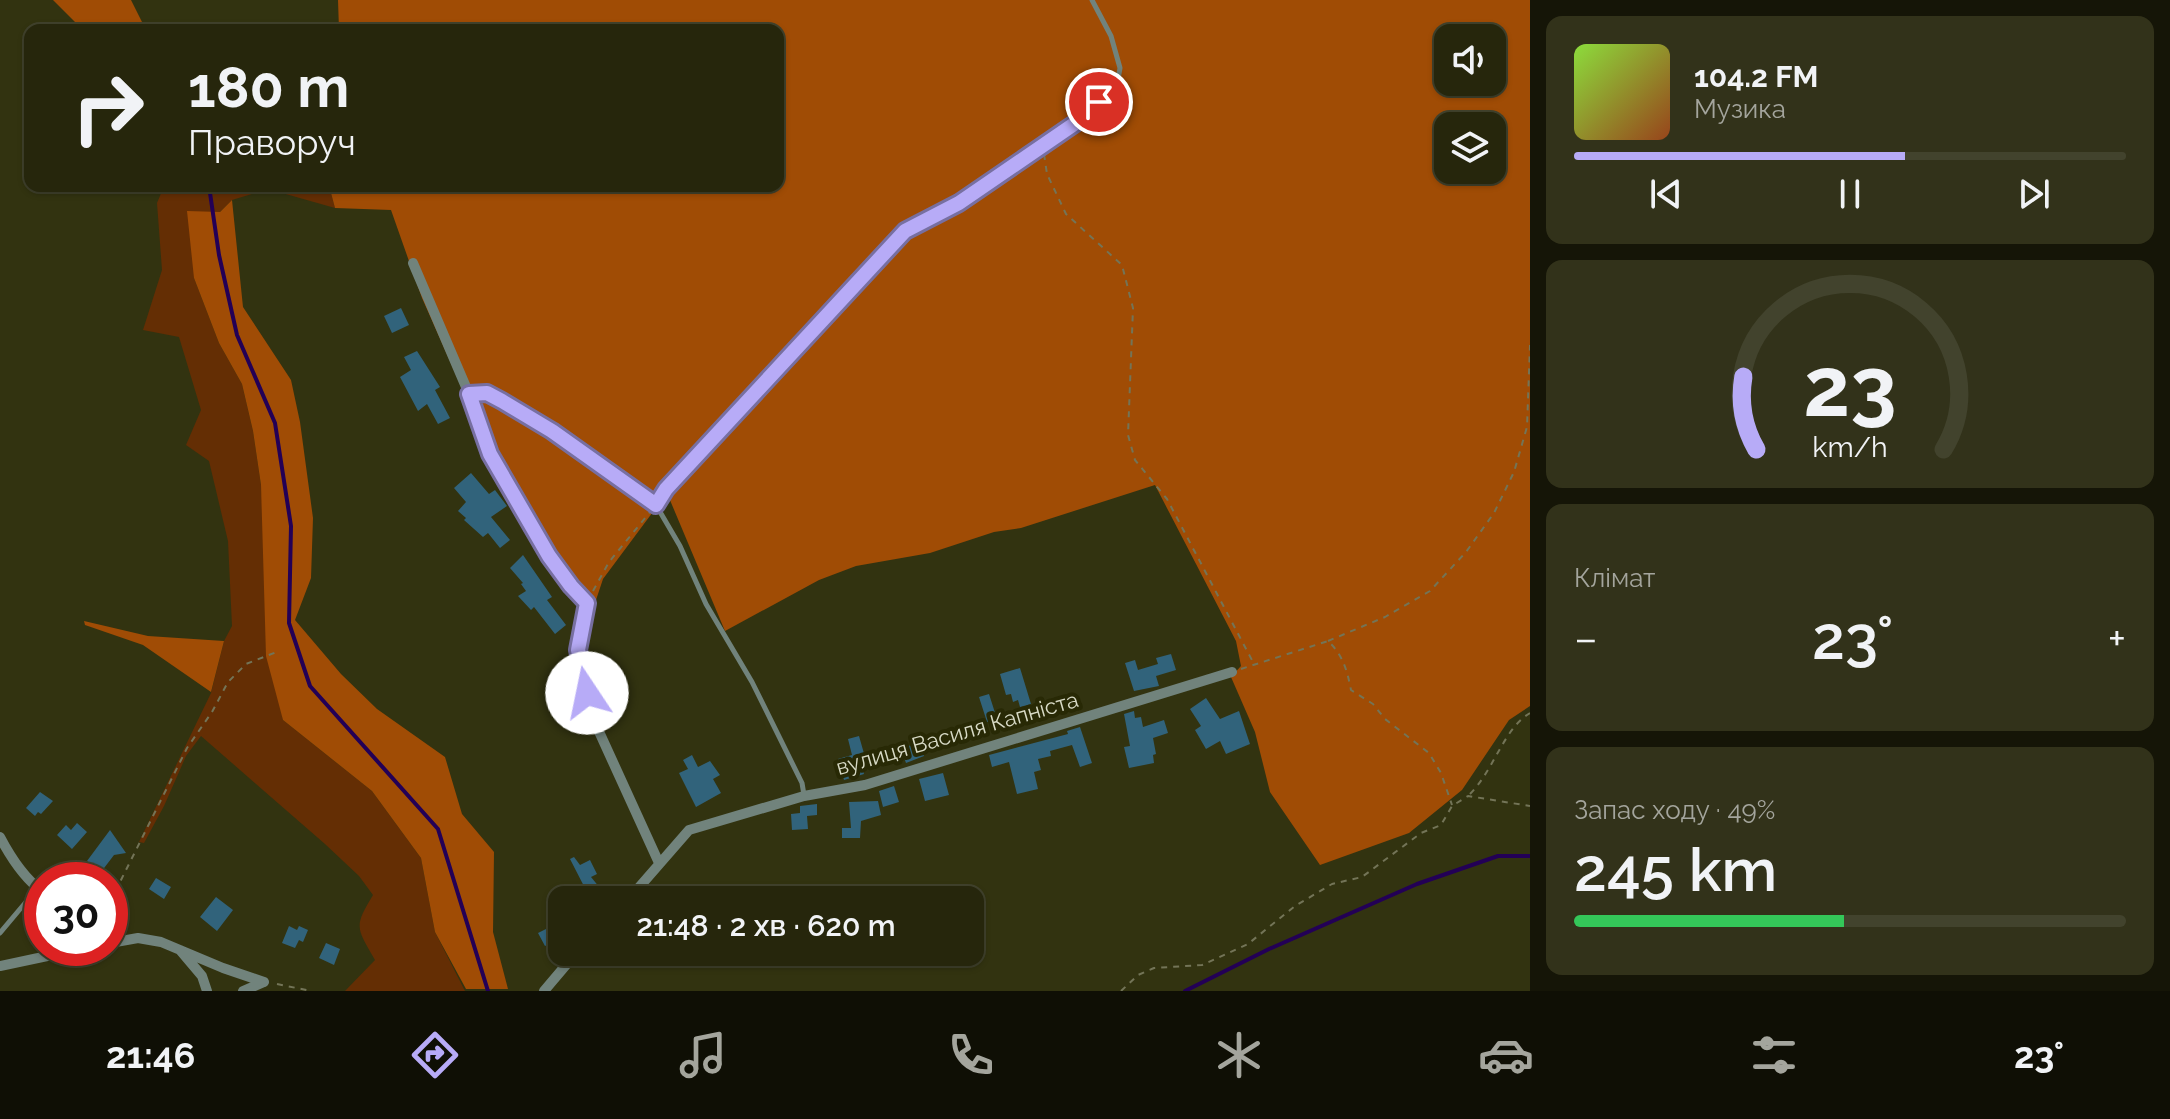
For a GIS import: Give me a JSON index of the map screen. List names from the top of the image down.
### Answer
{
  "streets": {
    "street": ["вулиця Василя Капніста"]
  },
  "page": {
    "turn": ["180 m", "Праворуч"],
    "song": ["104.2 FM", "Музика"],
    "tile": [
      "Клімат",
      ["Запас ходу · 49%", "245 km"]
    ],
    "heat": ["−", "23°", "+"],
    "limit": "30",
    "trip": "21:48 · 2 хв · 620 m",
    "tabs": ["21:46", "23°"],
    "gauge": ["23", "km/h"]
  }
}
